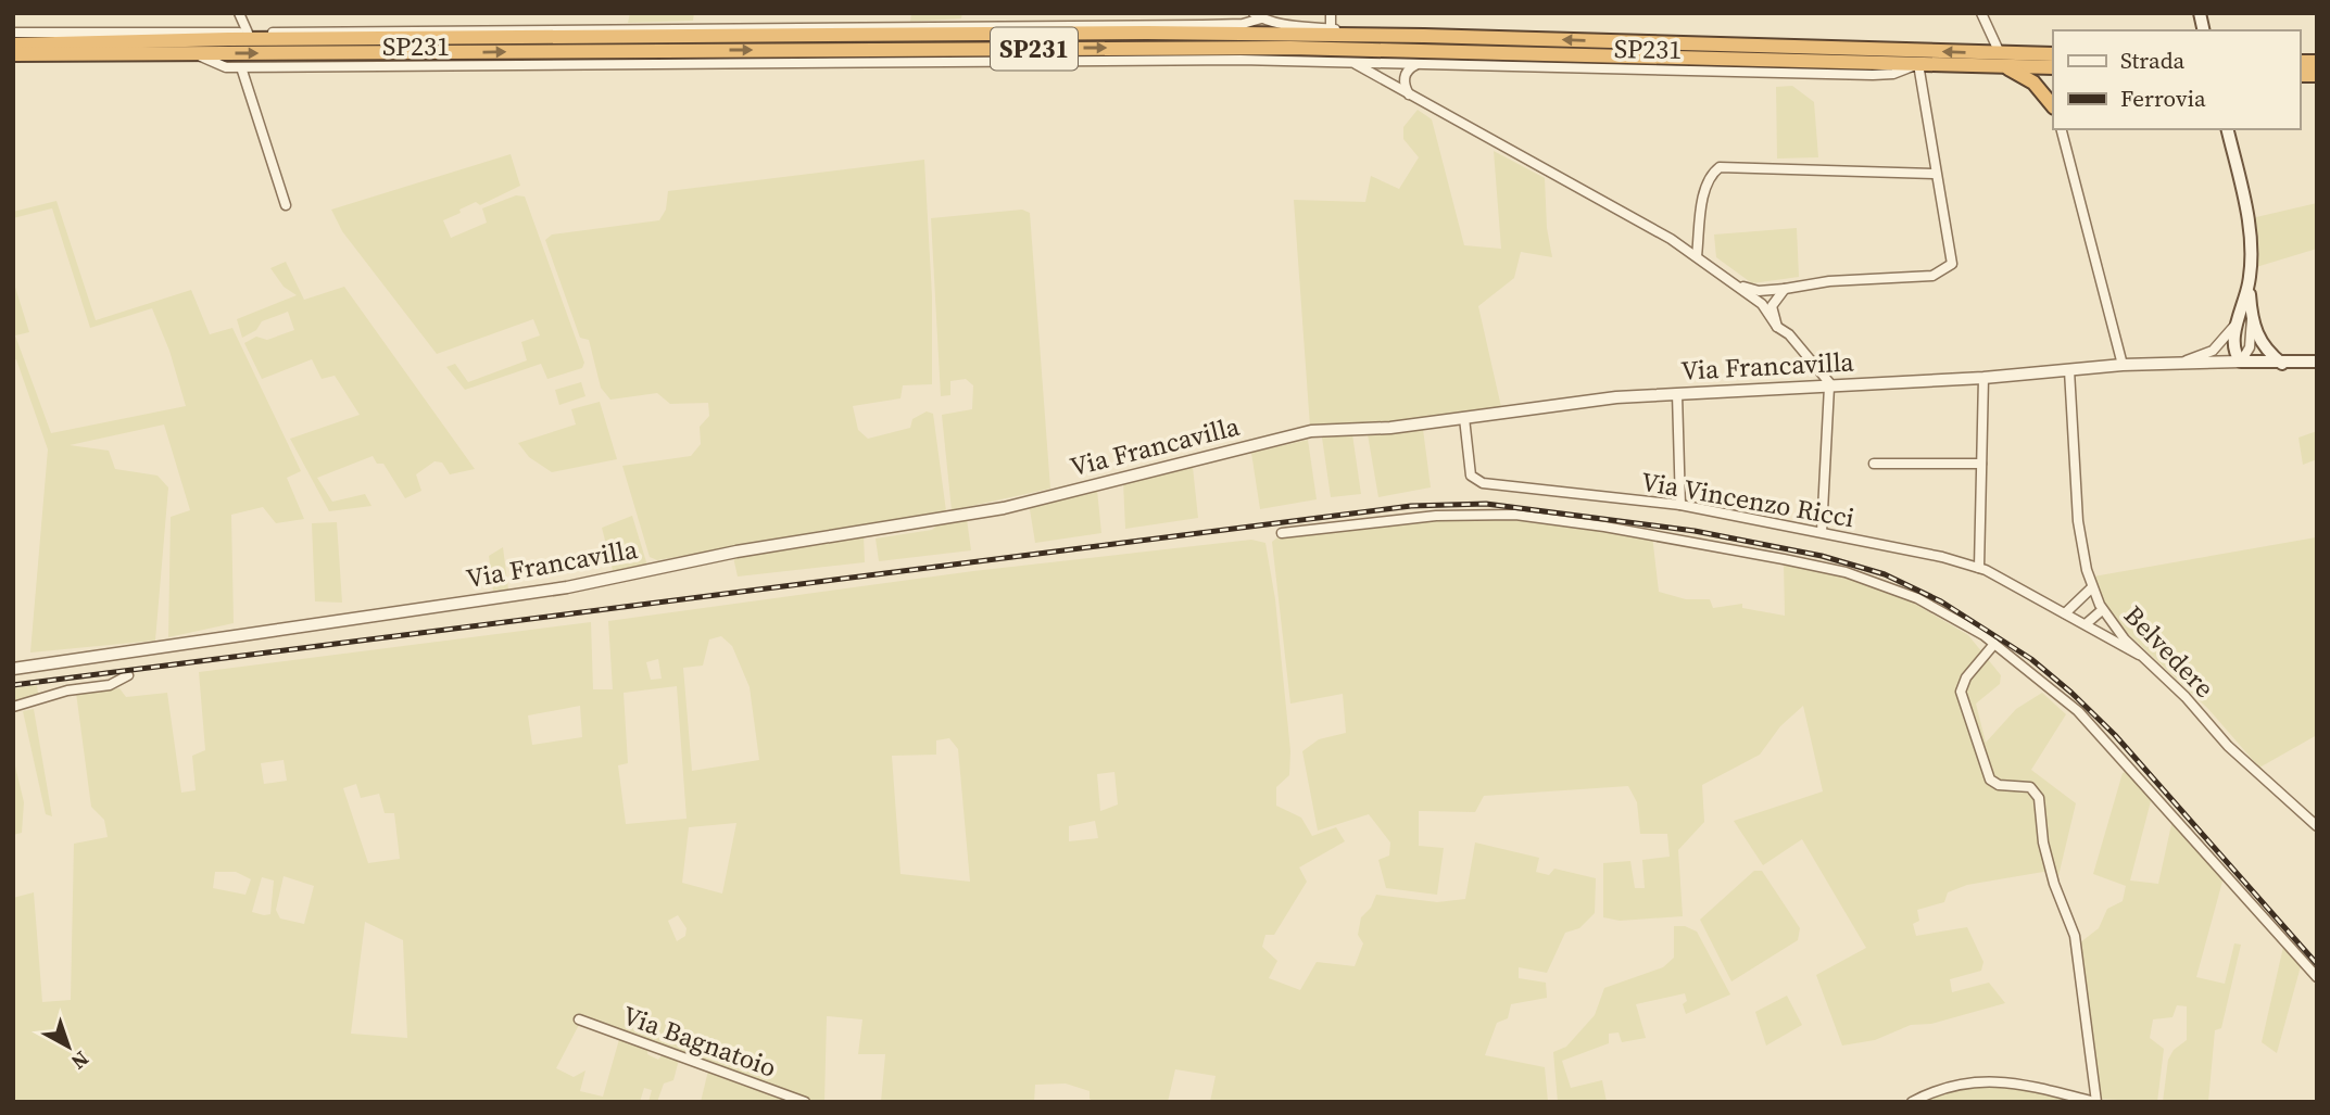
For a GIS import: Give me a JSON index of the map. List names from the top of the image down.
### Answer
{
  "streets": {
    "highway": ["SP231"],
    "main road": ["Via Francavilla"],
    "street": ["Via Vincenzo Ricci", "Belvedere", "Via Bagnatoio"]
  },
  "crossings": [
    ["Via Francavilla", "Via Vincenzo Ricci"],
    ["Via Francavilla", "Belvedere"],
    ["Via Vincenzo Ricci", "Belvedere"]
  ],
  "legend": ["Strada", "Ferrovia"],
  "north": "bottom right"
}
